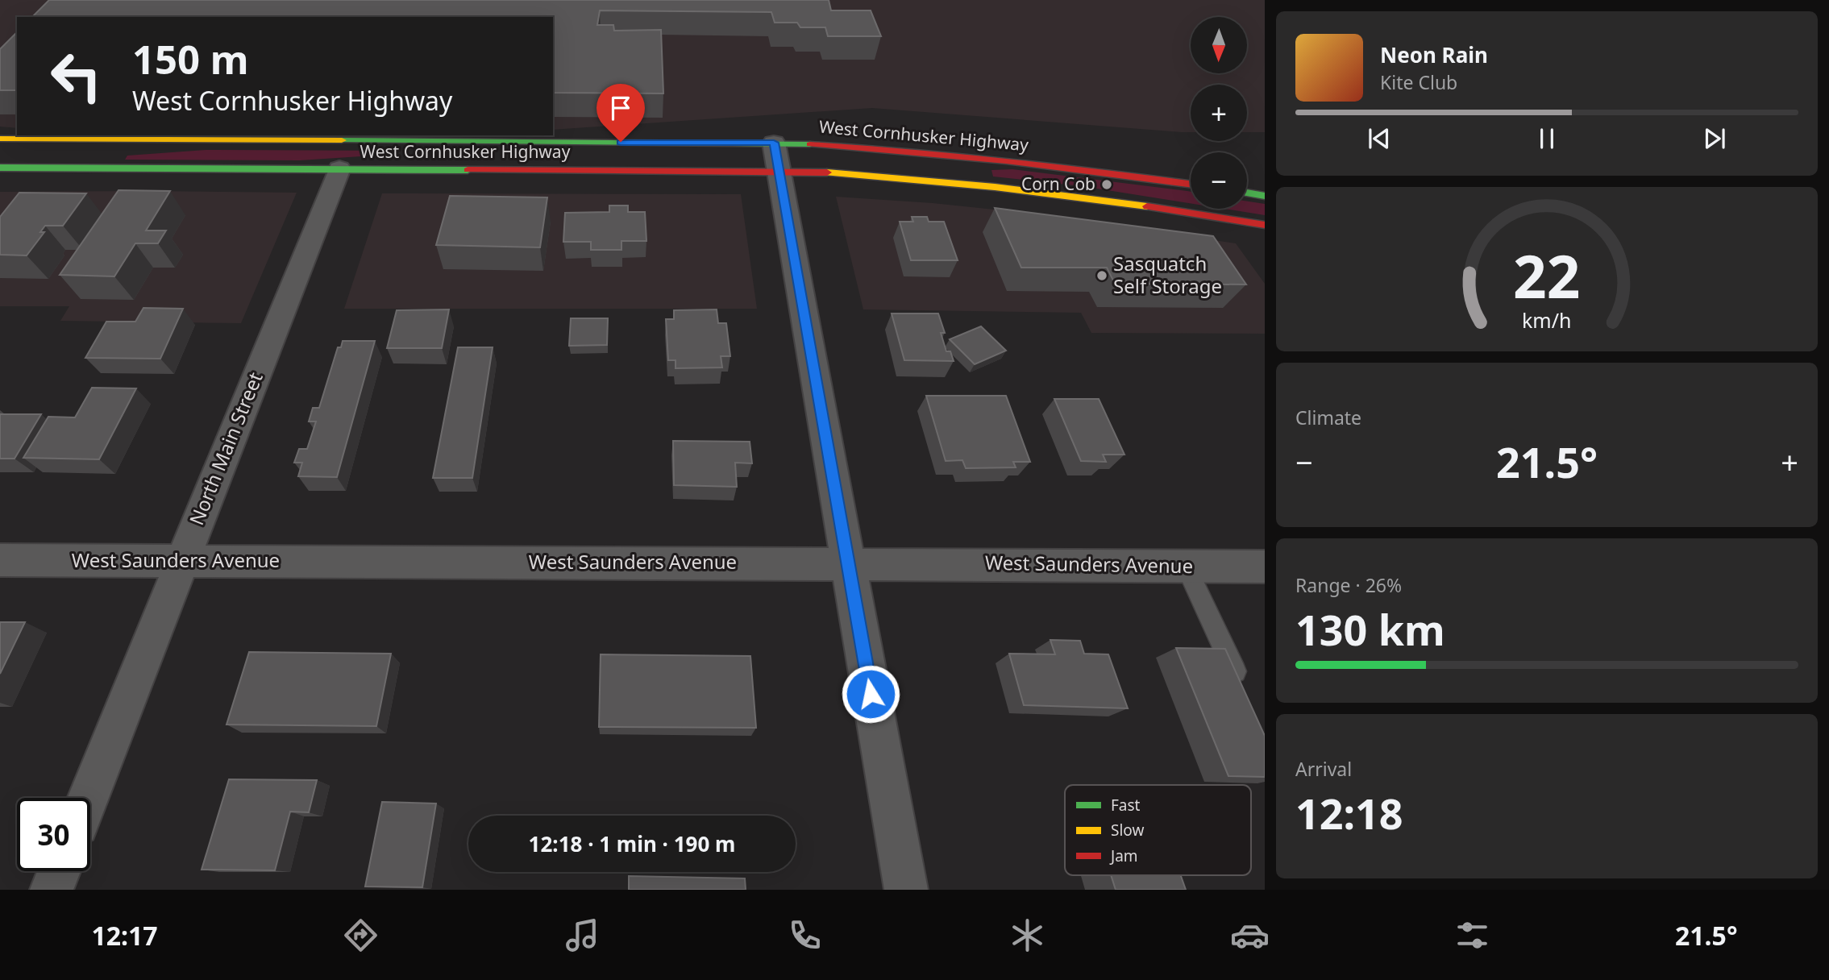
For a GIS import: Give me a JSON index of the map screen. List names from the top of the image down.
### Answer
{
  "streets": {
    "main road": ["West Cornhusker Highway"],
    "street": ["North Main Street", "West Saunders Avenue"]
  },
  "crossings": [
    ["West Cornhusker Highway", "North Main Street"],
    ["North Main Street", "West Saunders Avenue"]
  ],
  "places": ["Corn Cob", "Sasquatch Self Storage"],
  "legend": ["Fast", "Slow", "Jam"],
  "north": "bottom",
  "page": {
    "map_buttons": ["+", "−"],
    "turn": ["150 m", "West Cornhusker Highway"],
    "song": ["Neon Rain", "Kite Club"],
    "tile": [
      "Climate",
      ["Range · 26%", "130 km"],
      ["Arrival", "12:18"]
    ],
    "heat": ["−", "21.5°", "+"],
    "limit": "30",
    "trip": "12:18 · 1 min · 190 m",
    "tabs": ["12:17", "21.5°"],
    "gauge": ["22", "km/h"]
  }
}
